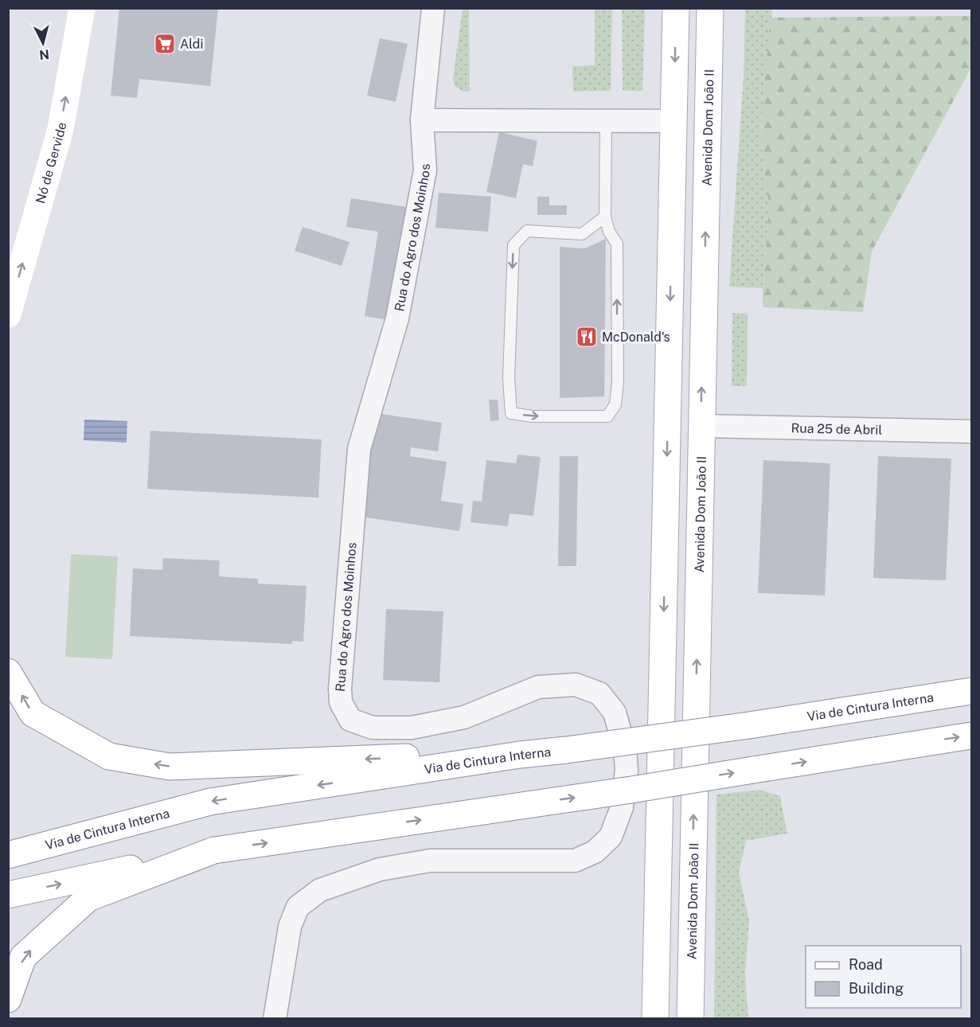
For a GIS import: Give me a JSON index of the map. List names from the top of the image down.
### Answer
{
  "streets": {
    "main road": ["Avenida Dom João II", "Nó de Gervide", "Via de Cintura Interna"],
    "street": ["Rua do Agro dos Moinhos", "Rua 25 de Abril"]
  },
  "crossings": [
    ["Avenida Dom João II", "Rua 25 de Abril"]
  ],
  "one_way": ["Nó de Gervide"],
  "places": {
    "supermarket": ["Aldi"],
    "restaurant": ["McDonald's"]
  },
  "legend": ["Road", "Building"],
  "north": "bottom"
}
